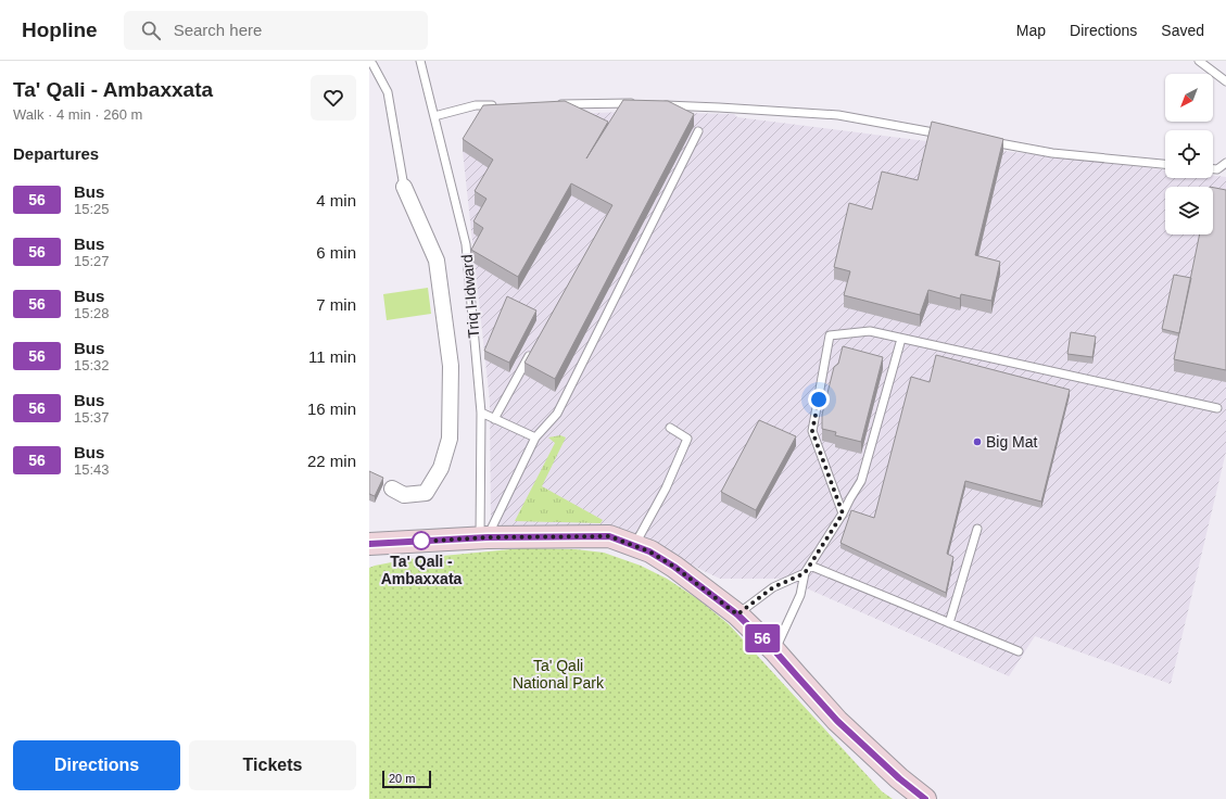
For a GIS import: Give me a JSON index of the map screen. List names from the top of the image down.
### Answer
{
  "streets": {
    "lane": ["Triq l-Idward"]
  },
  "parks": ["Ta' Qali National Park"],
  "places": ["Big Mat", "Ta' Qali - Ambaxxata"],
  "lines": ["bus line 56"],
  "scale_bar": "20 m",
  "north": "bottom left",
  "page": {
    "header": "Hopline",
    "search": "Search here",
    "nav": ["Map", "Directions", "Saved"],
    "heading": [
      ["Ta' Qali - Ambaxxata", "Walk · 4 min · 260 m"],
      "Departures"
    ],
    "on_map": "56",
    "list": [
      {
        "mark": "56",
        "name": "Bus",
        "note": "15:25",
        "value": "4 min"
      },
      {
        "mark": "56",
        "name": "Bus",
        "note": "15:27",
        "value": "6 min"
      },
      {
        "mark": "56",
        "name": "Bus",
        "note": "15:28",
        "value": "7 min"
      },
      {
        "mark": "56",
        "name": "Bus",
        "note": "15:32",
        "value": "11 min"
      },
      {
        "mark": "56",
        "name": "Bus",
        "note": "15:37",
        "value": "16 min"
      },
      {
        "mark": "56",
        "name": "Bus",
        "note": "15:43",
        "value": "22 min"
      }
    ],
    "buttons": ["Directions", "Tickets"],
    "scale": "20 m"
  }
}
